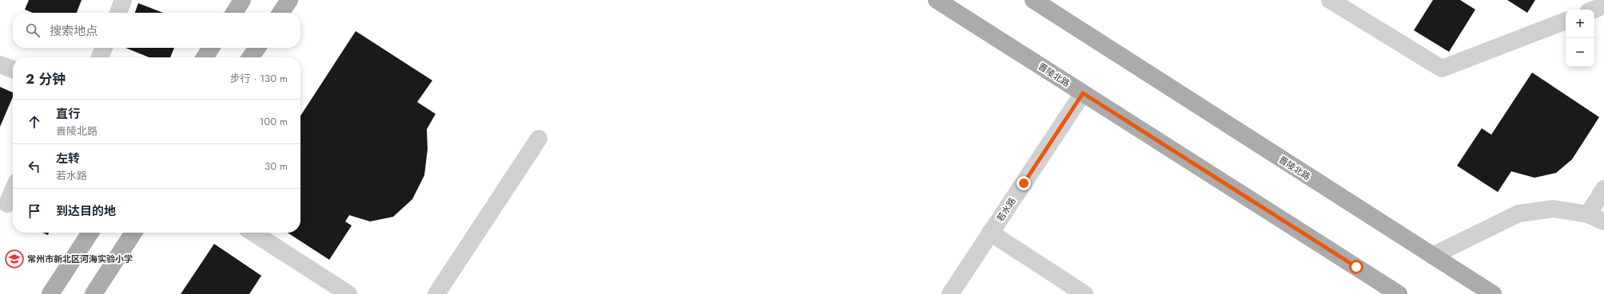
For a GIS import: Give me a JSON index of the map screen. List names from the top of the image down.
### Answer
{
  "streets": {
    "main road": ["晋陵北路"],
    "street": ["若水路"]
  },
  "crossings": [
    ["晋陵北路", "若水路"]
  ],
  "places": {
    "school or university": ["常州市新北区河海实验小学"]
  },
  "page": {
    "map_buttons": ["+", "−"],
    "search": "搜索地点",
    "heading": ["2 分钟", "步行 · 130 m"],
    "list": [
      ["直行", "晋陵北路", "100 m"],
      ["左转", "若水路", "30 m"],
      "到达目的地"
    ]
  }
}
